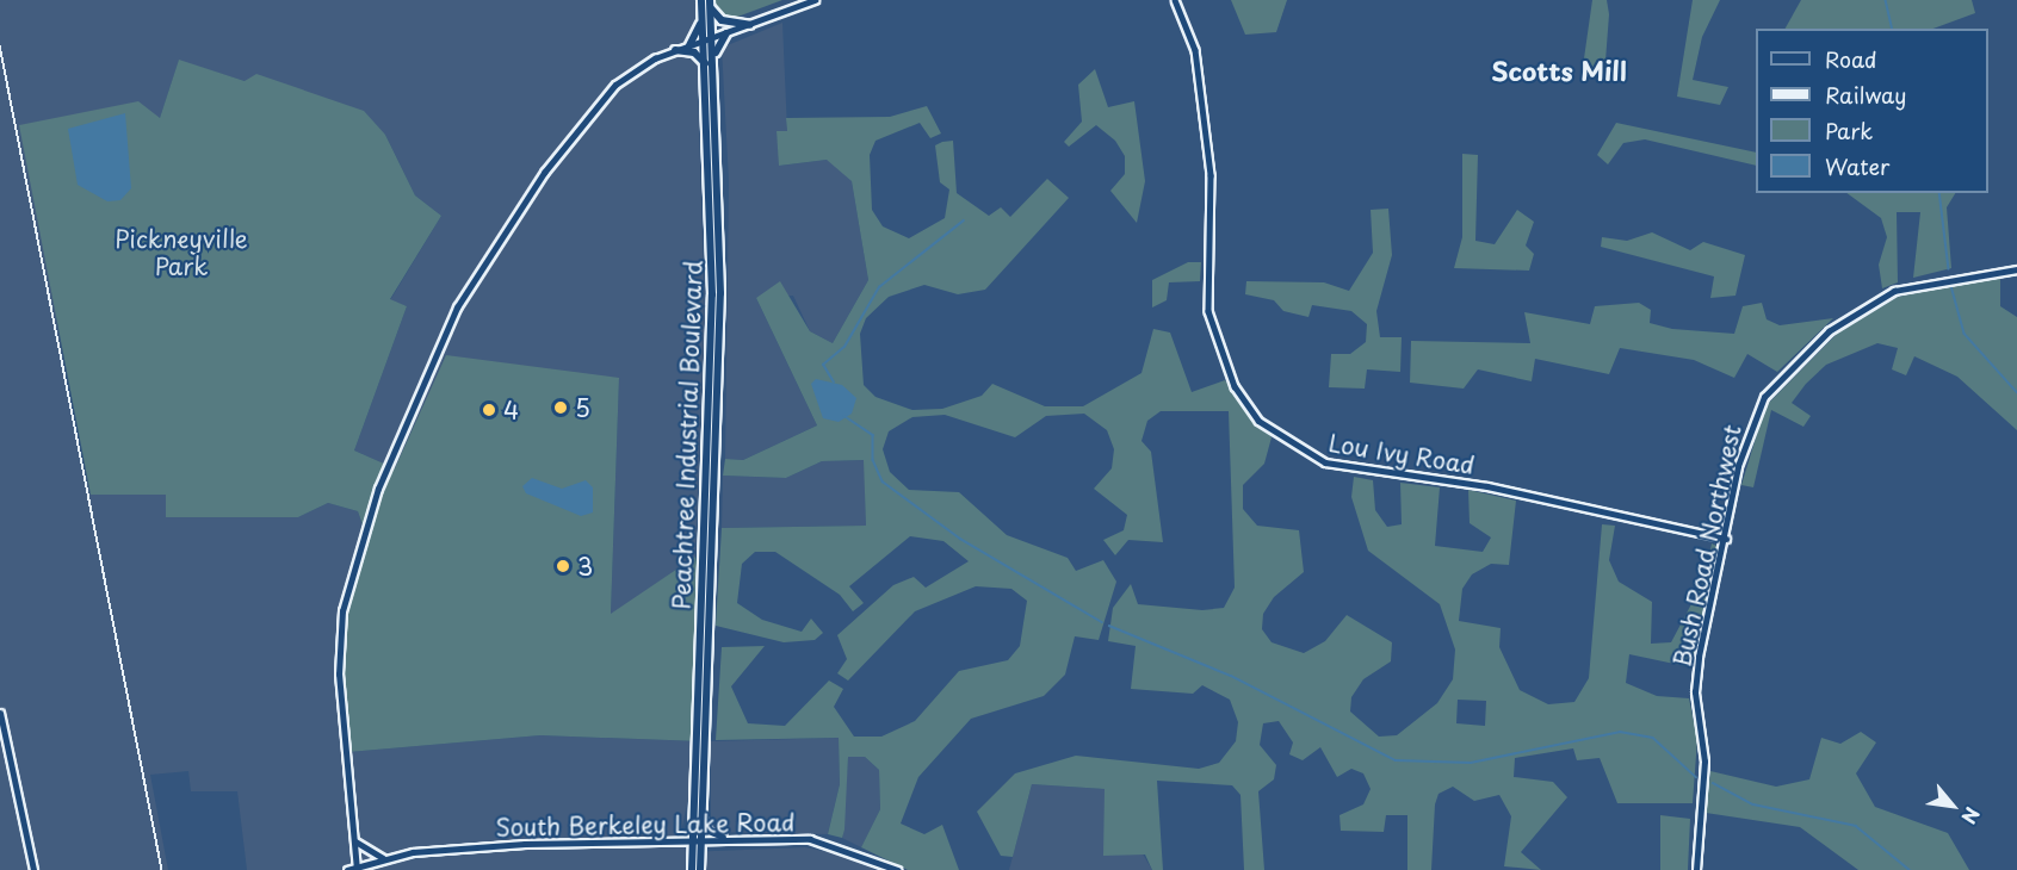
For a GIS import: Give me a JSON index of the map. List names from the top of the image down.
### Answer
{
  "streets": {
    "highway": ["Peachtree Industrial Boulevard"],
    "street": ["Lou Ivy Road", "Bush Road Northwest", "South Berkeley Lake Road"]
  },
  "crossings": [
    ["Peachtree Industrial Boulevard", "South Berkeley Lake Road"],
    ["Lou Ivy Road", "Bush Road Northwest"]
  ],
  "districts": ["Scotts Mill"],
  "parks": ["Pickneyville Park"],
  "places": ["5", "4", "3"],
  "legend": [
    "Road",
    "Railway",
    "Park",
    "Water"
  ],
  "north": "bottom right"
}
